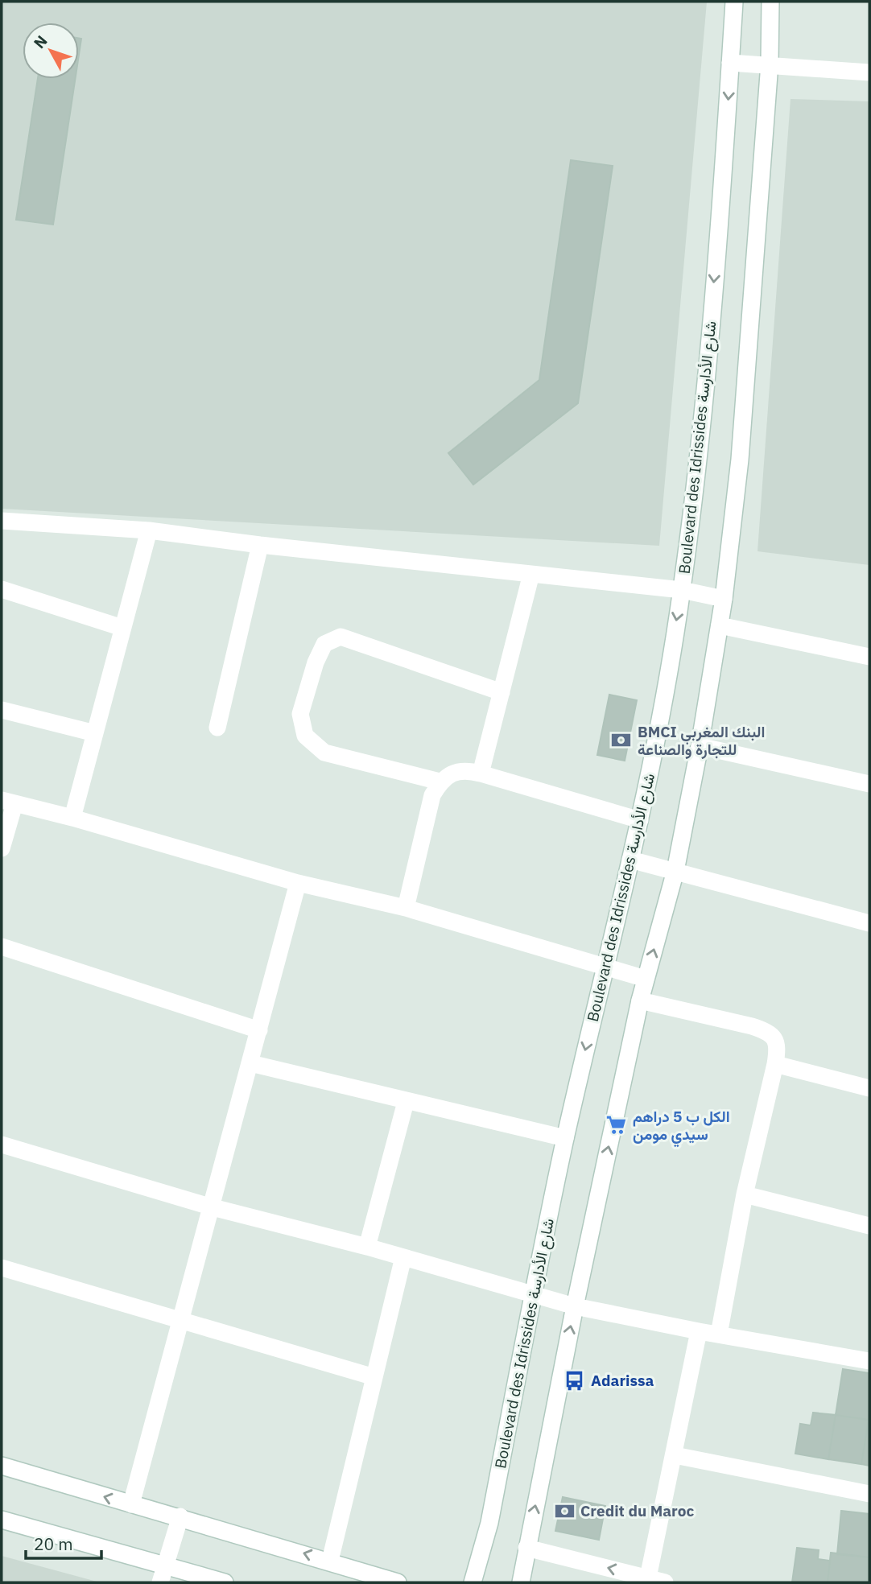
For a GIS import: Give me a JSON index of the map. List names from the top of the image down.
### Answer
{
  "streets": {
    "street": ["Boulevard des Idrissides شارع الأدارسة"]
  },
  "places": {
    "bank": ["BMCI البنك المغربي للتجارة والصناعة", "Credit du Maroc"],
    "supermarket": ["الكل ب 5 دراهم سيدي مومن"],
    "bus stop": ["Adarissa"]
  },
  "scale_bar": "20 m",
  "north": "top left"
}
